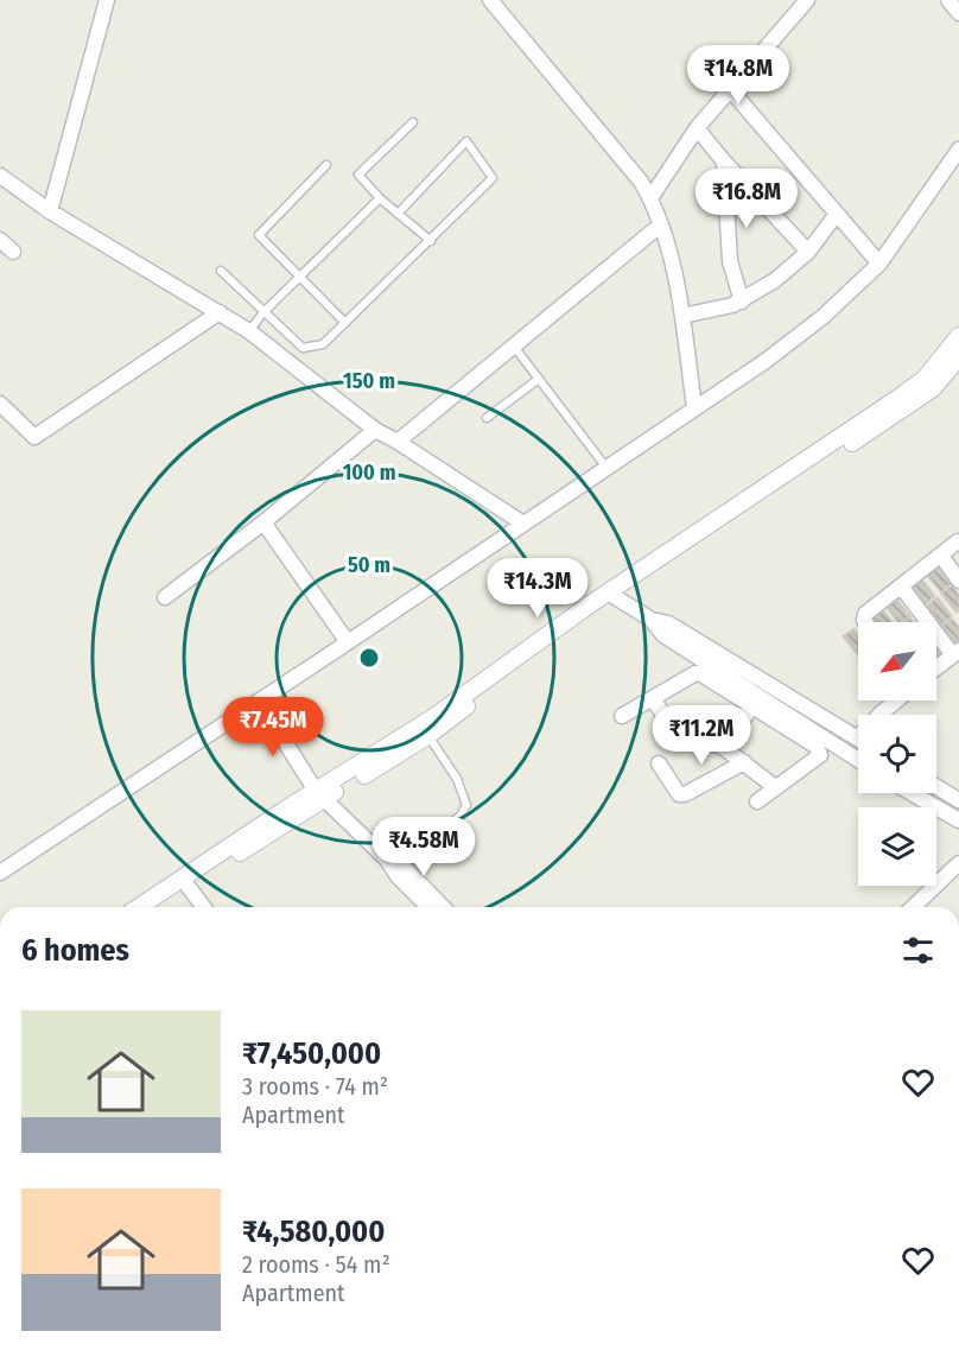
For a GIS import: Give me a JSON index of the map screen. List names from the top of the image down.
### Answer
{
  "north": "bottom left",
  "page": {
    "price": [
      "₹14.8M",
      "₹16.8M",
      "₹14.3M",
      "₹7.45M",
      "₹11.2M",
      "₹4.58M"
    ],
    "heading": "6 homes",
    "list": [
      {
        "name": "₹7,450,000",
        "note": "3 rooms · 74 m² · Apartment"
      },
      {
        "name": "₹4,580,000",
        "note": "2 rooms · 54 m² · Apartment"
      }
    ]
  },
  "rings": ["150 m", "100 m", "50 m"]
}
